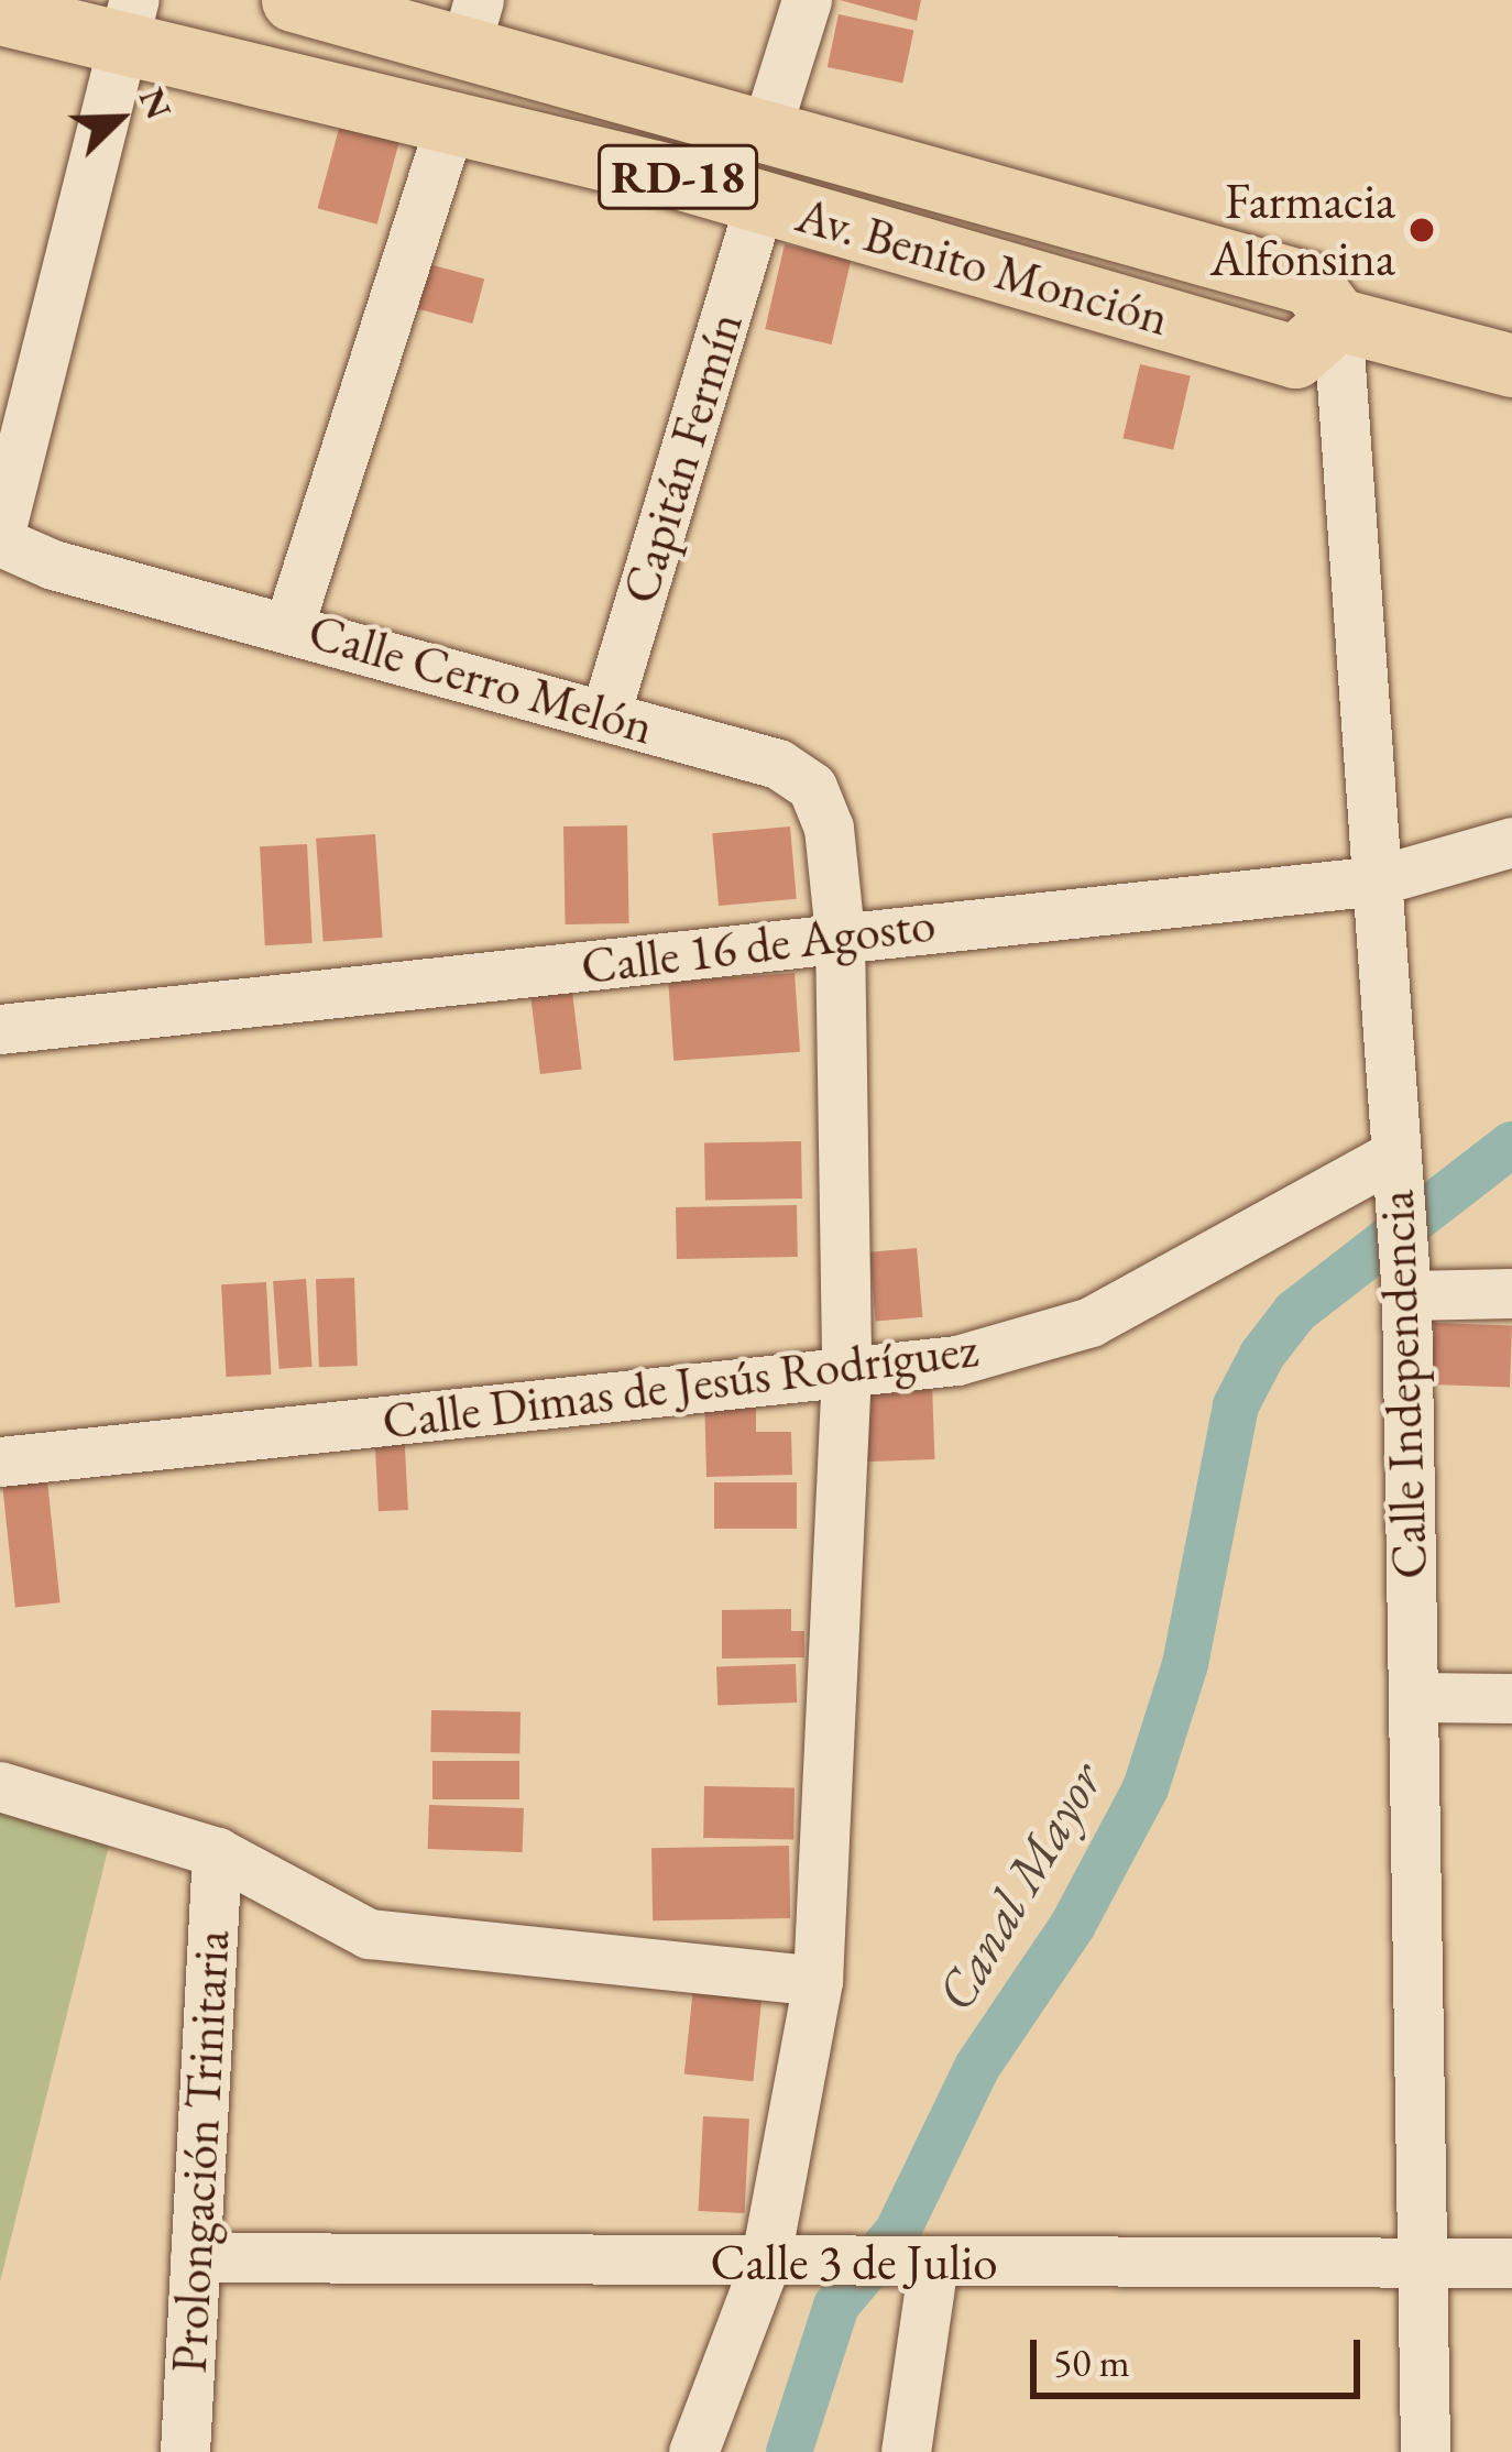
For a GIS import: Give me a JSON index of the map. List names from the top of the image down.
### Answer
{
  "streets": {
    "main road": ["RD-18", "Av. Benito Monción"],
    "street": [
      "Capitán Fermín",
      "Calle Cerro Melón",
      "Calle 16 de Agosto",
      "Calle Independencia",
      "Calle Dimas de Jesús Rodríguez",
      "Prolongación Trinitaria",
      "Calle 3 de Julio"
    ]
  },
  "crossings": [
    ["Av. Benito Monción", "Capitán Fermín"],
    ["Av. Benito Monción", "Calle Independencia"],
    ["Capitán Fermín", "Calle Cerro Melón"],
    ["Calle Cerro Melón", "Calle 16 de Agosto"],
    ["Calle Cerro Melón", "Calle Dimas de Jesús Rodríguez"],
    ["Calle Cerro Melón", "Calle 3 de Julio"],
    ["Calle 16 de Agosto", "Calle Independencia"],
    ["Calle Independencia", "Calle Dimas de Jesús Rodríguez"],
    ["Calle Independencia", "Calle 3 de Julio"],
    ["Prolongación Trinitaria", "Calle 3 de Julio"]
  ],
  "water": ["Canal Mayor"],
  "places": ["Farmacia Alfonsina"],
  "scale_bar": "50 m",
  "north": "top right"
}
